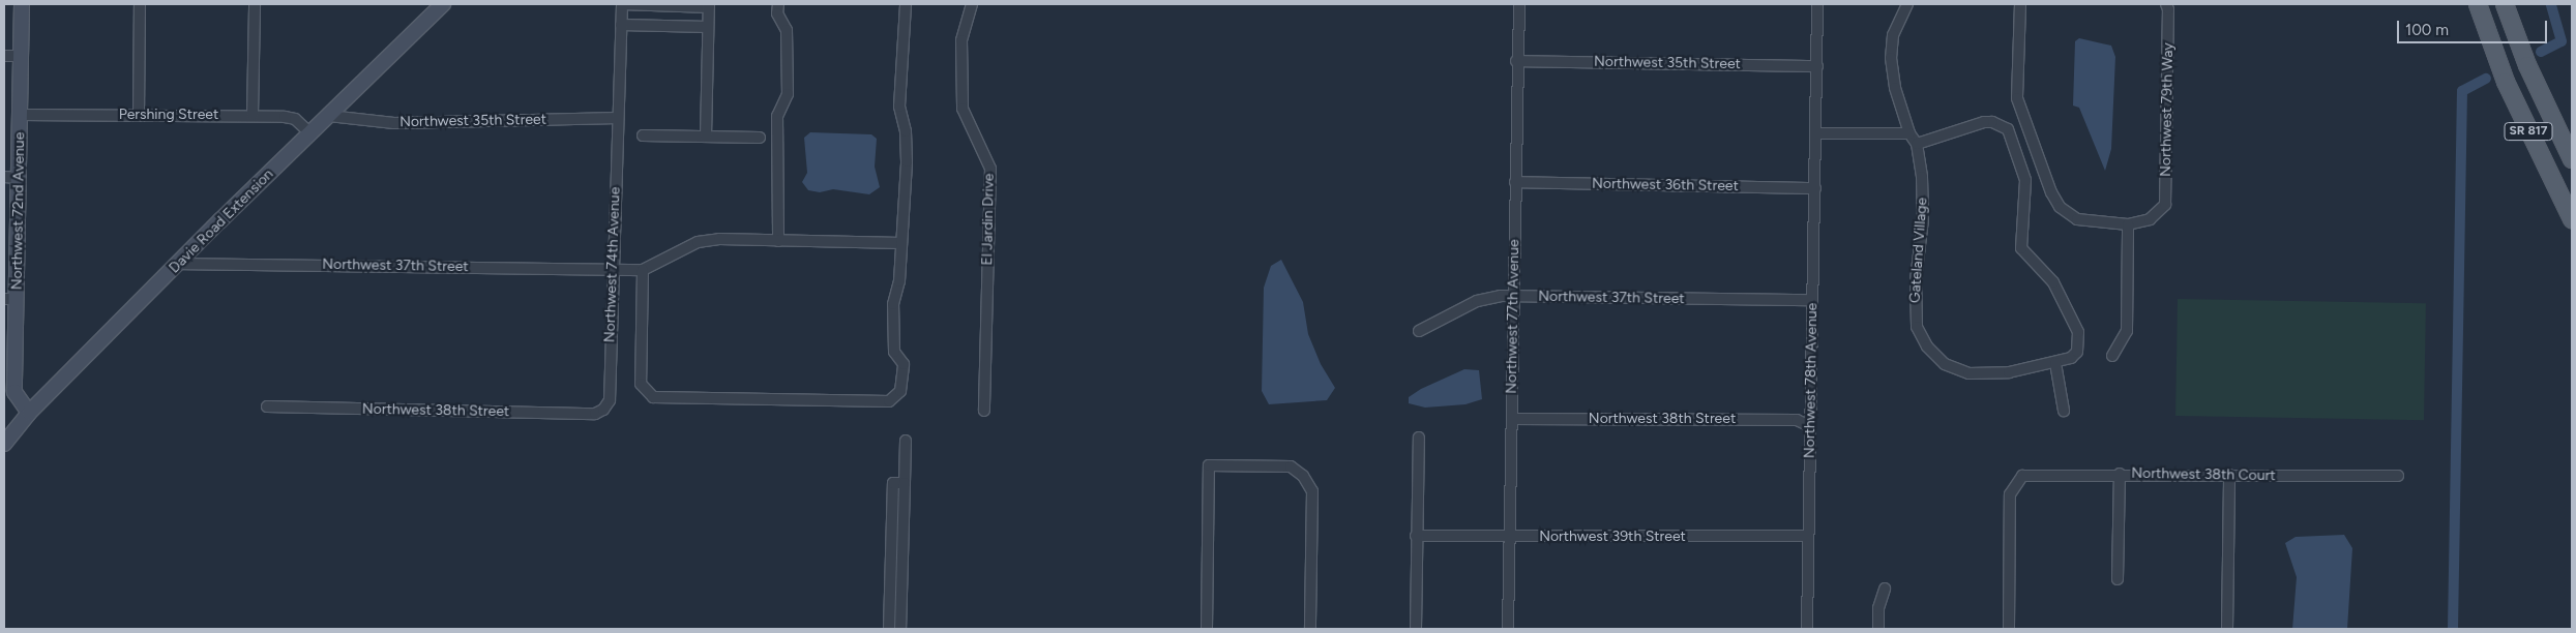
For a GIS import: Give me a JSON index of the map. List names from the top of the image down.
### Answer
{
  "streets": {
    "main road": ["SR 817", "Northwest 72nd Avenue", "Davie Road Extension"],
    "street": [
      "Northwest 35th Street",
      "Northwest 79th Way",
      "Pershing Street",
      "Northwest 36th Street",
      "El Jardin Drive",
      "Gateland Village",
      "Northwest 74th Avenue",
      "Northwest 37th Street",
      "Northwest 77th Avenue",
      "Northwest 78th Avenue",
      "Northwest 38th Street",
      "Northwest 38th Court",
      "Northwest 39th Street"
    ]
  },
  "crossings": [
    ["Northwest 35th Street", "Davie Road Extension"],
    ["Northwest 35th Street", "Northwest 74th Avenue"],
    ["Northwest 35th Street", "Northwest 77th Avenue"],
    ["Northwest 35th Street", "Northwest 78th Avenue"],
    ["Pershing Street", "Northwest 72nd Avenue"],
    ["Pershing Street", "Davie Road Extension"],
    ["Northwest 36th Street", "Northwest 77th Avenue"],
    ["Northwest 36th Street", "Northwest 78th Avenue"],
    ["Northwest 72nd Avenue", "Davie Road Extension"],
    ["Davie Road Extension", "Northwest 37th Street"],
    ["Northwest 74th Avenue", "Northwest 37th Street"],
    ["Northwest 74th Avenue", "Northwest 38th Street"],
    ["Northwest 37th Street", "Northwest 77th Avenue"],
    ["Northwest 37th Street", "Northwest 78th Avenue"],
    ["Northwest 77th Avenue", "Northwest 38th Street"],
    ["Northwest 77th Avenue", "Northwest 39th Street"],
    ["Northwest 78th Avenue", "Northwest 38th Street"],
    ["Northwest 78th Avenue", "Northwest 39th Street"]
  ],
  "scale_bar": "100 m"
}
